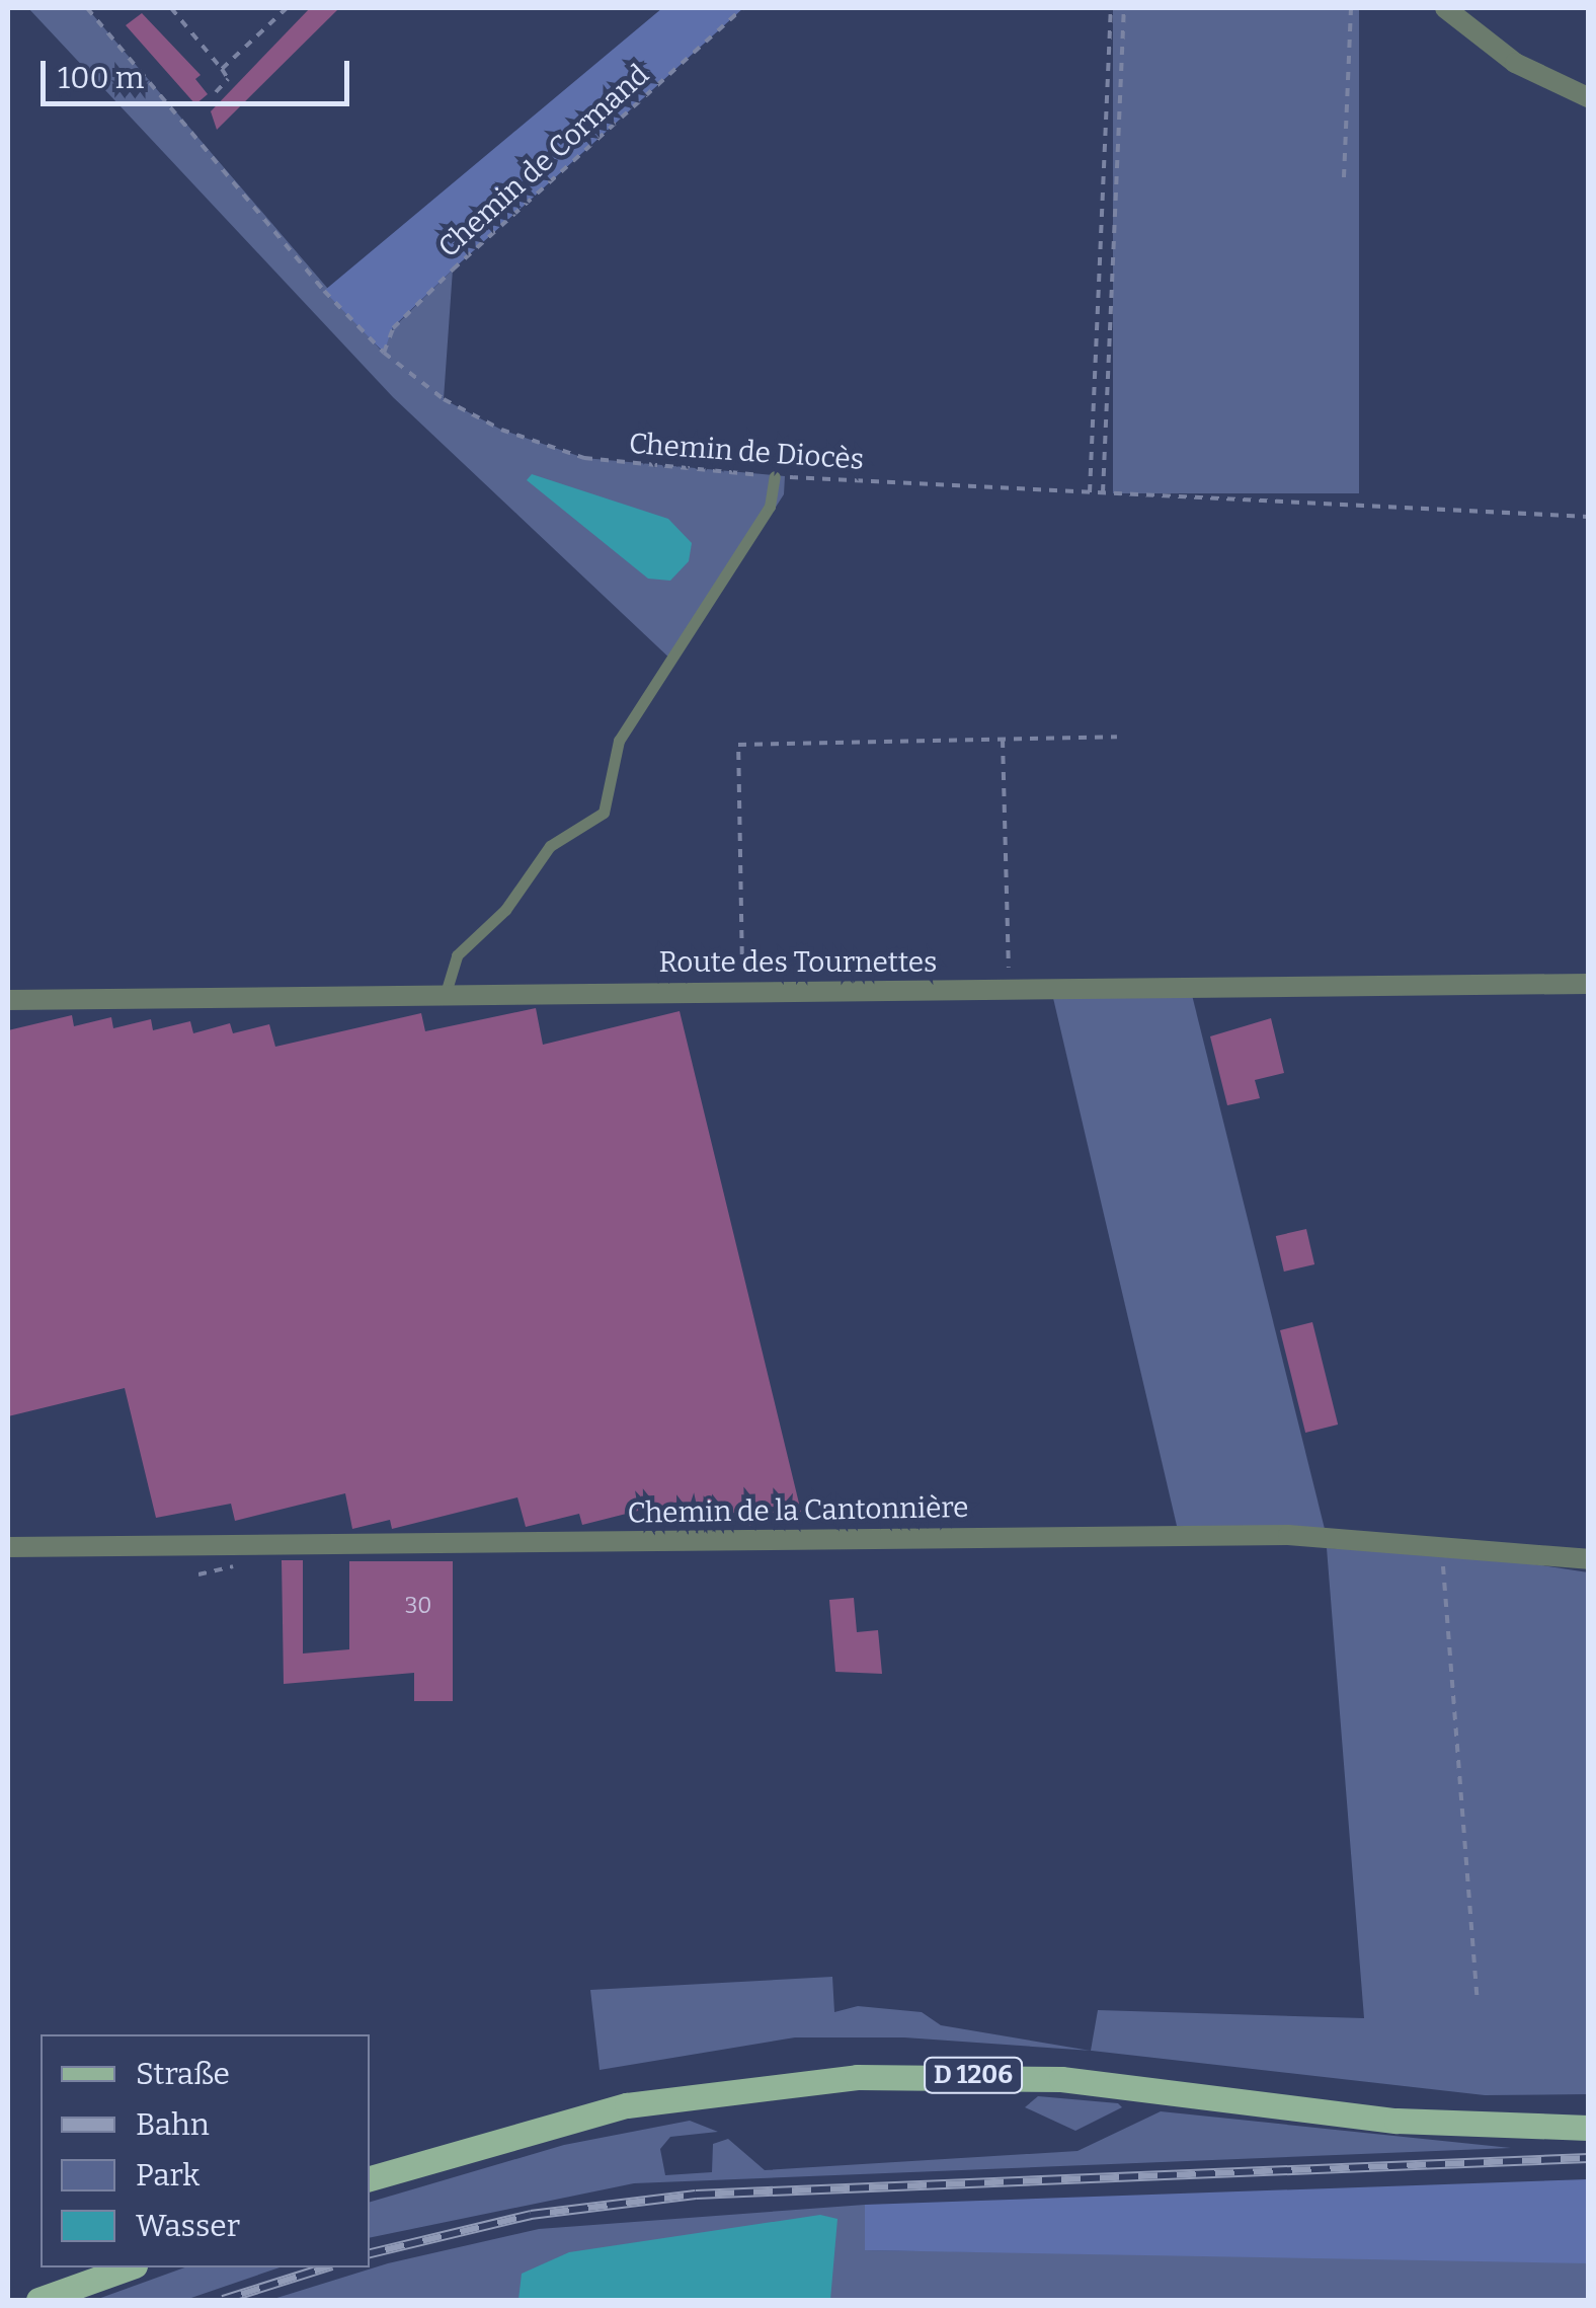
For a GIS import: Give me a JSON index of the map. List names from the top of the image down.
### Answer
{
  "streets": {
    "main road": ["D 1206"],
    "street": ["Route des Tournettes", "Chemin de la Cantonnière"],
    "path": ["Chemin de Cormand", "Chemin de Diocès"]
  },
  "crossings": [
    ["Chemin de Cormand", "Chemin de Diocès"]
  ],
  "house_numbers": ["30"],
  "legend": [
    "Straße",
    "Bahn",
    "Park",
    "Wasser"
  ],
  "scale_bar": "100 m"
}
